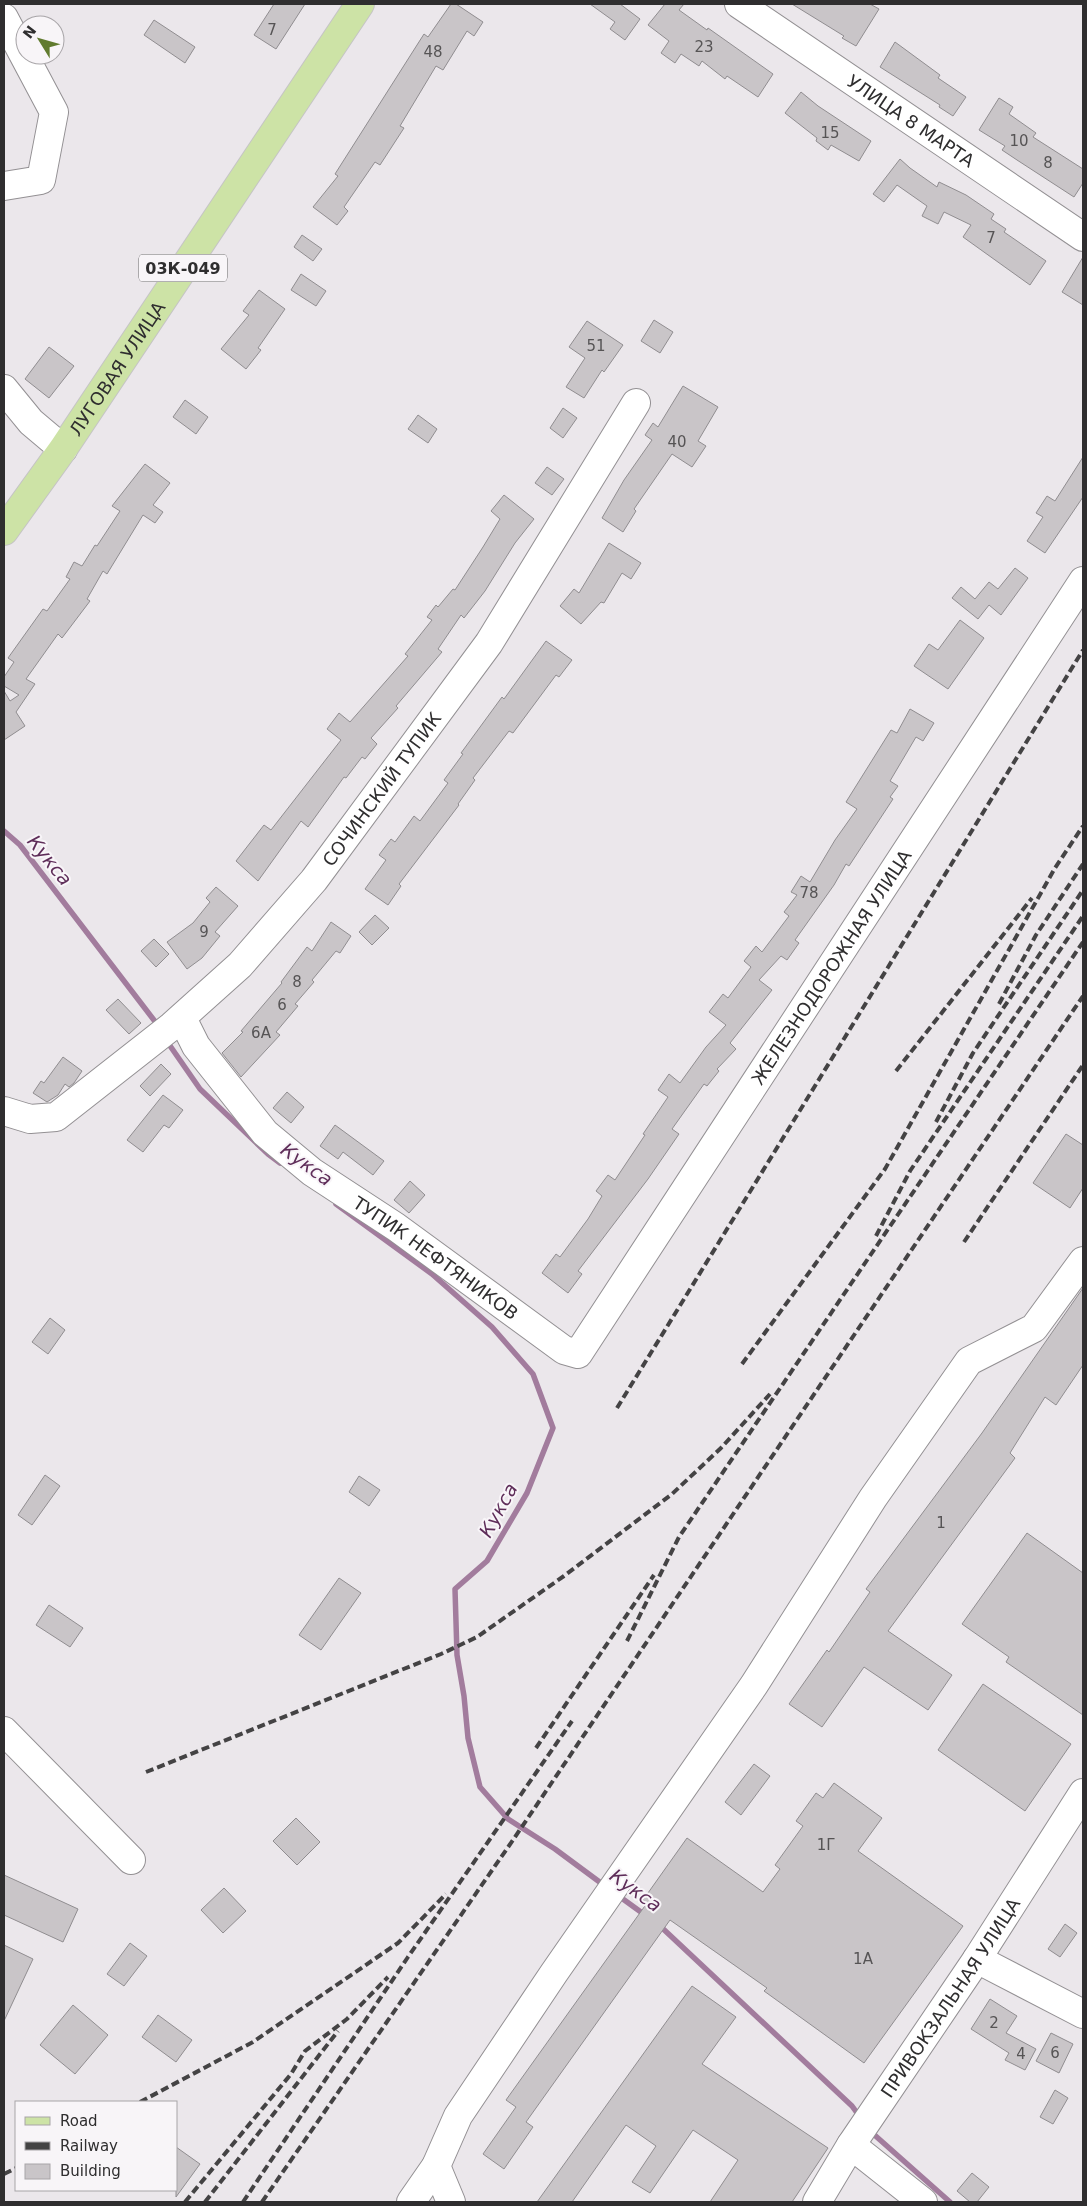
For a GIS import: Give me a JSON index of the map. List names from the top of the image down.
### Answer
{
  "streets": {
    "main road": ["03К-049", "ЛУГОВАЯ УЛИЦА"],
    "street": [
      "УЛИЦА 8 МАРТА",
      "СОЧИНСКИЙ ТУПИК",
      "ЖЕЛЕЗНОДОРОЖНАЯ УЛИЦА",
      "ТУПИК НЕФТЯНИКОВ",
      "ПРИВОКЗАЛЬНАЯ УЛИЦА"
    ]
  },
  "crossings": [
    ["СОЧИНСКИЙ ТУПИК", "ТУПИК НЕФТЯНИКОВ"],
    ["ЖЕЛЕЗНОДОРОЖНАЯ УЛИЦА", "ТУПИК НЕФТЯНИКОВ"]
  ],
  "water": ["Кукса"],
  "house_numbers": [
    "7",
    "23",
    "48",
    "15",
    "10",
    "8",
    "7",
    "51",
    "40",
    "78",
    "9",
    "8",
    "6",
    "6А",
    "1",
    "1Г",
    "1А",
    "2",
    "6",
    "4"
  ],
  "legend": ["Road", "Railway", "Building"],
  "north": "top left"
}
